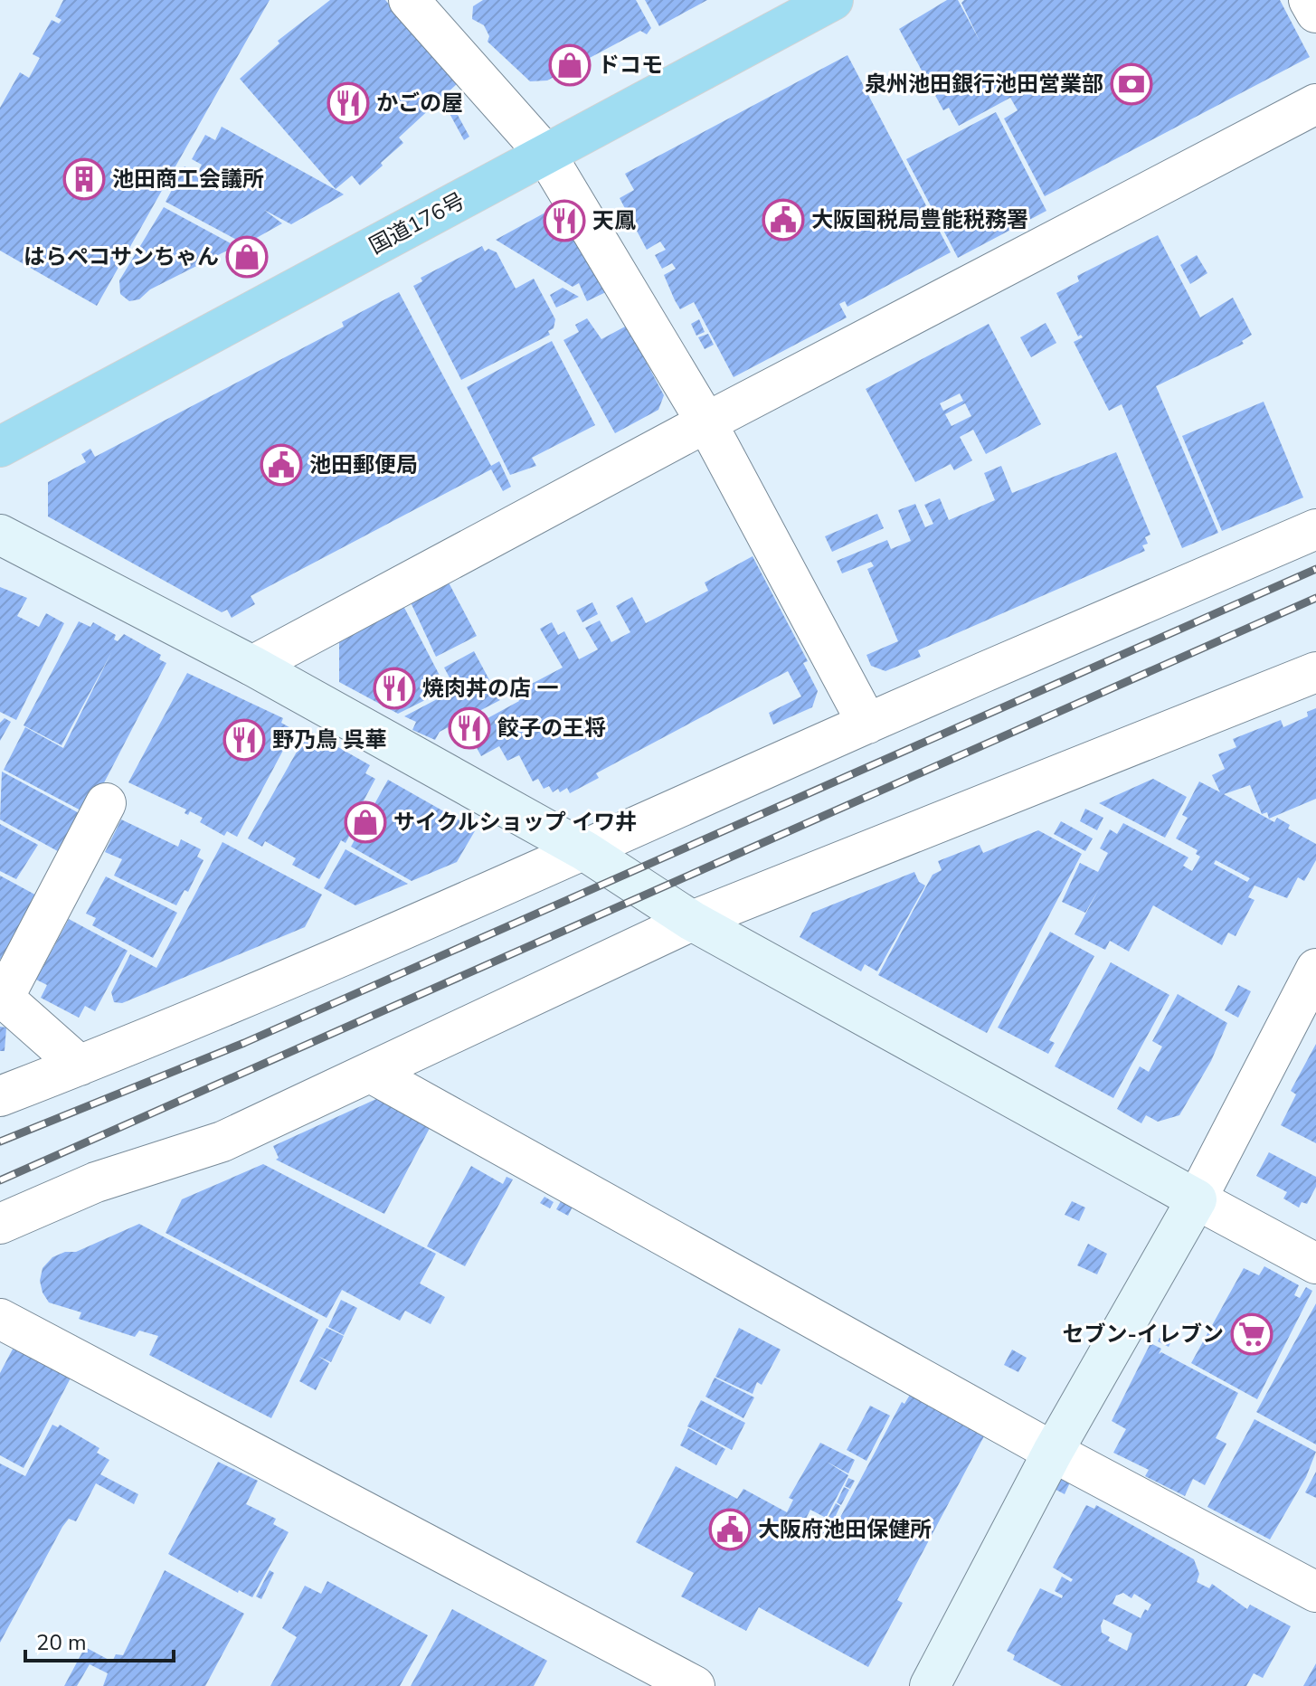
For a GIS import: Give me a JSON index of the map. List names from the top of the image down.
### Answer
{
  "streets": {
    "highway": ["国道176号"]
  },
  "places": {
    "shop": ["ドコモ", "はらペコサンちゃん", "サイクルショップ イワ井"],
    "bank": ["泉州池田銀行池田営業部"],
    "restaurant": [
      "かごの屋",
      "天鳳",
      "焼肉丼の店 一",
      "餃子の王将",
      "野乃鳥 呉華"
    ],
    "building": ["池田商工会議所"],
    "public building": ["大阪国税局豊能税務署", "池田郵便局", "大阪府池田保健所"],
    "supermarket": ["セブン-イレブン"]
  },
  "scale_bar": "20 m"
}
